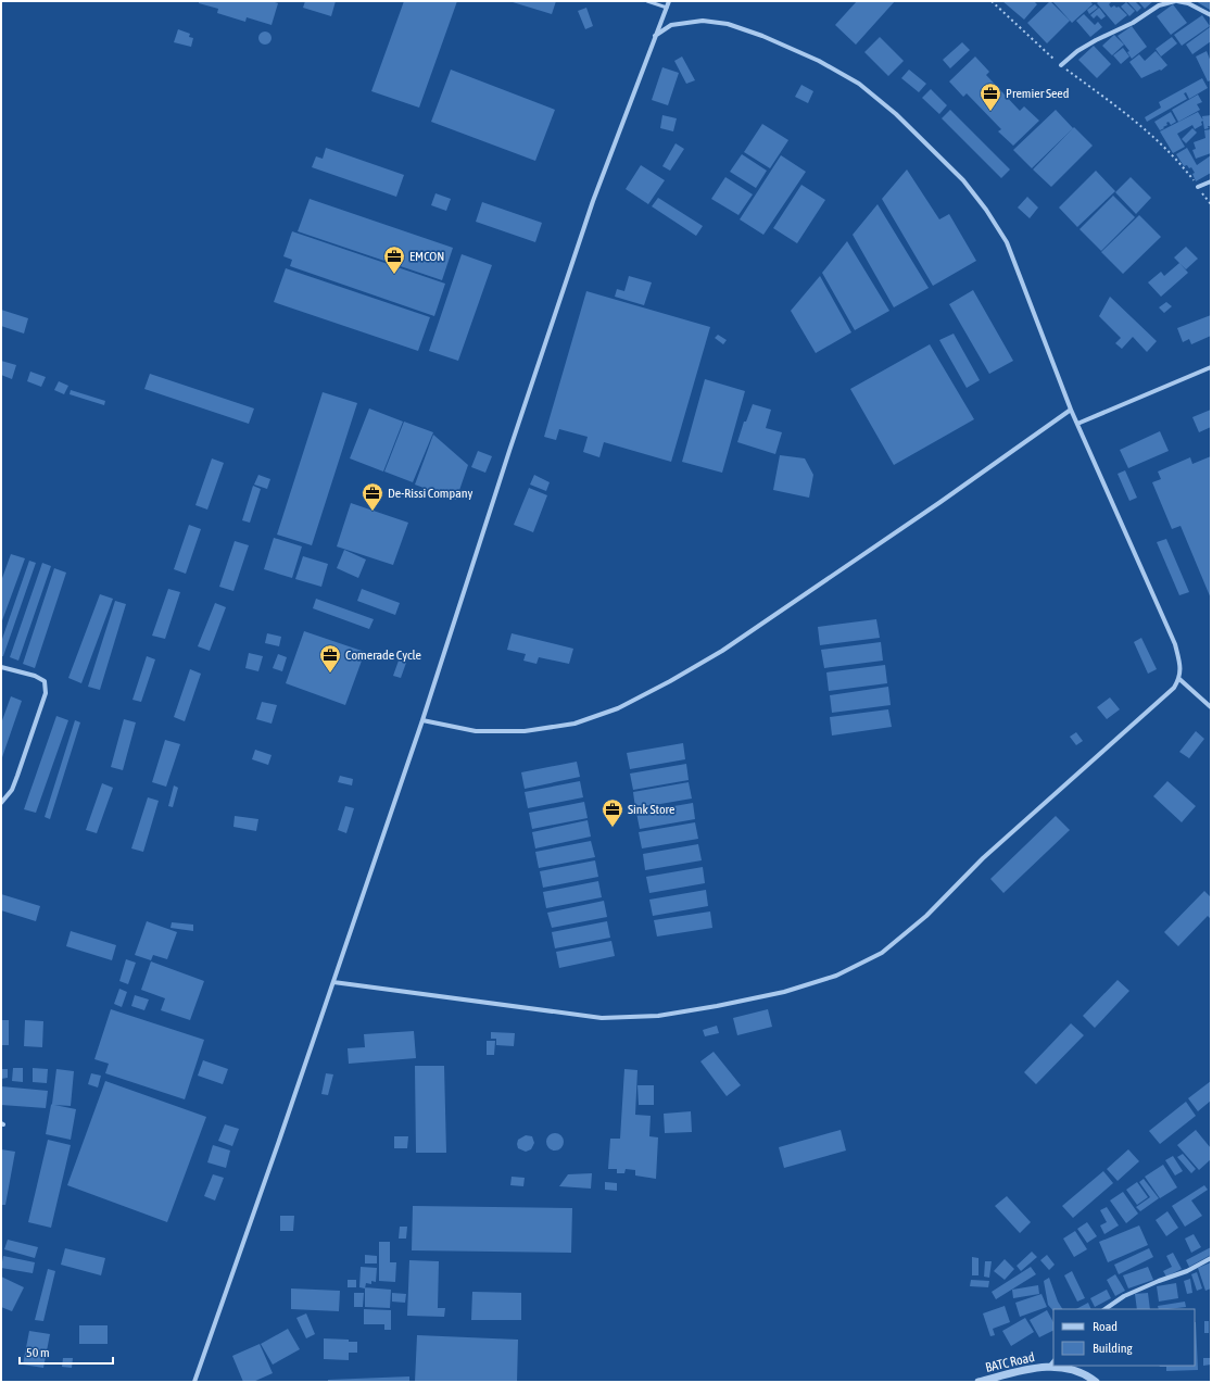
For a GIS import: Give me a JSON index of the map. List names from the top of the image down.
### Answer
{
  "streets": {
    "street": ["BATC Road"]
  },
  "places": {
    "office": [
      "Premier Seed",
      "EMCON",
      "De-Rissi Company",
      "Comerade Cycle",
      "Sink Store"
    ]
  },
  "legend": ["Road", "Building"],
  "scale_bar": "50 m"
}
